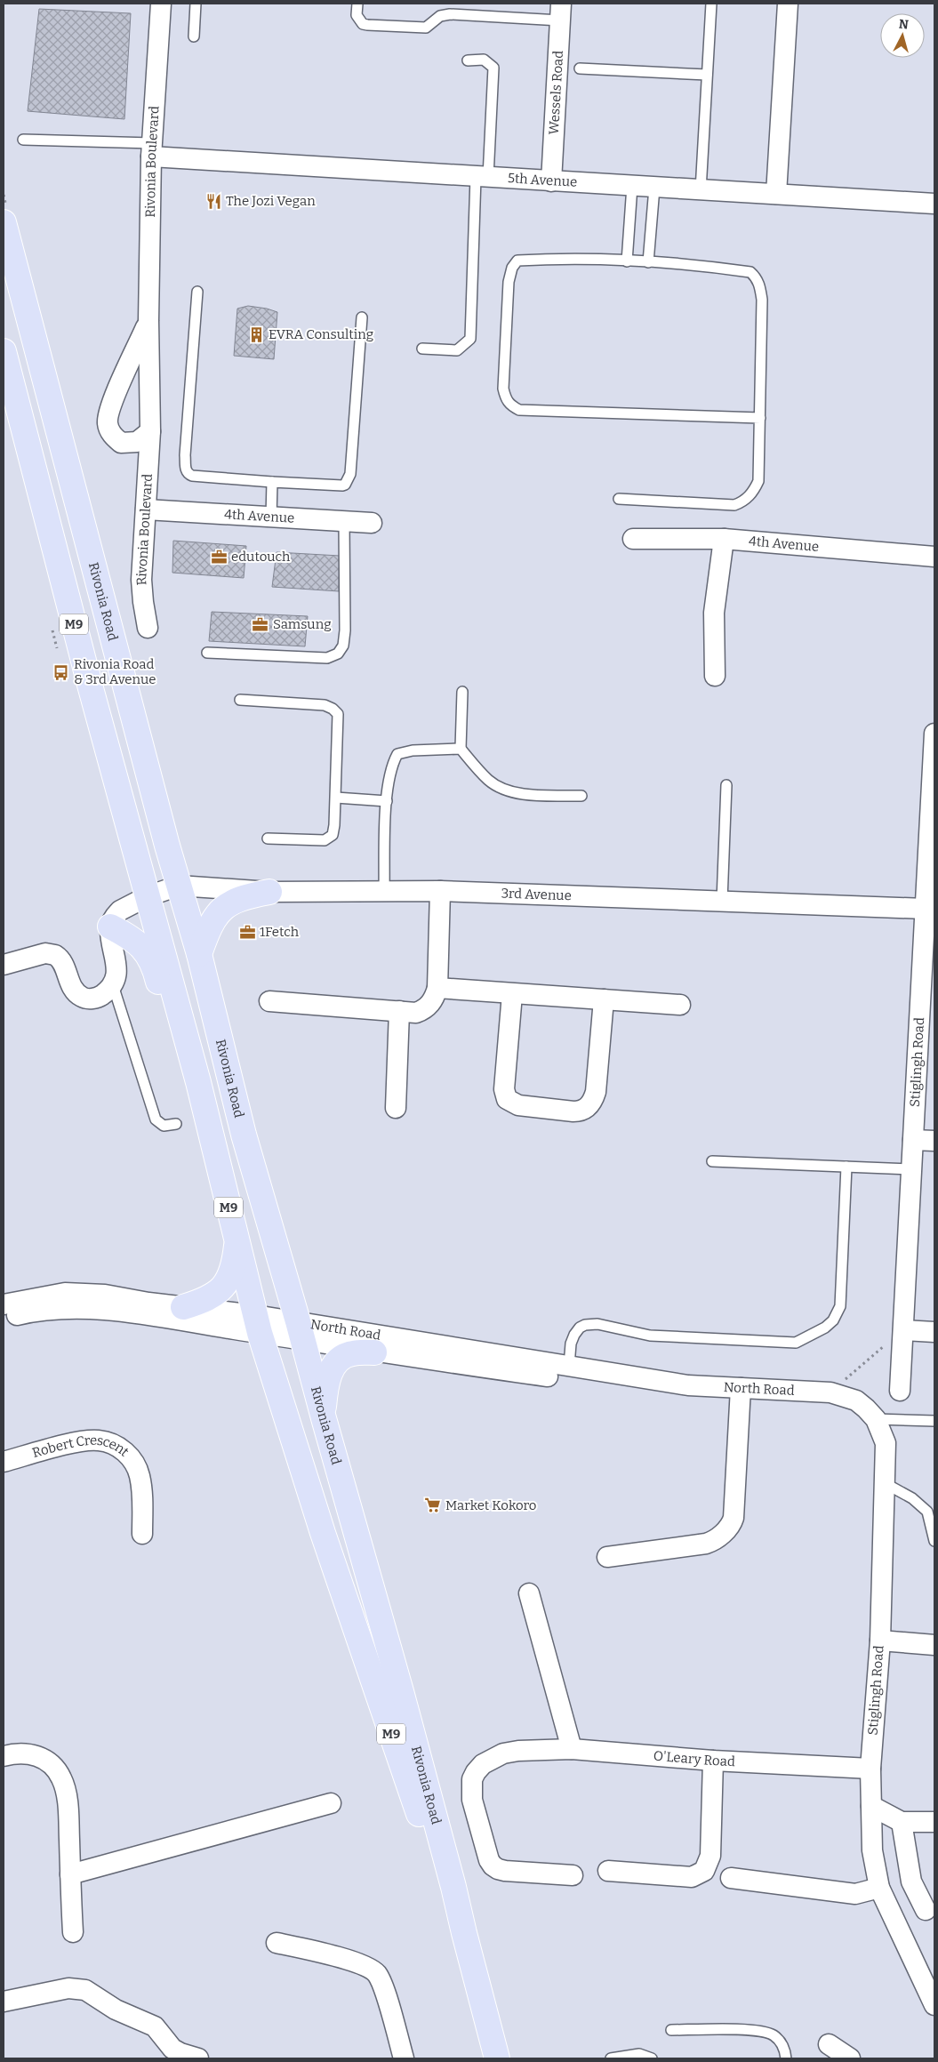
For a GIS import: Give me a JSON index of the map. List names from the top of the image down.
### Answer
{
  "streets": {
    "main road": ["Rivonia Road", "M9"],
    "street": [
      "Wessels Road",
      "Rivonia Boulevard",
      "5th Avenue",
      "4th Avenue",
      "3rd Avenue",
      "Stiglingh Road",
      "North Road",
      "Robert Crescent",
      "O'Leary Road"
    ]
  },
  "crossings": [
    ["Wessels Road", "5th Avenue"],
    ["Rivonia Boulevard", "5th Avenue"],
    ["Rivonia Boulevard", "4th Avenue"],
    ["Rivonia Road", "3rd Avenue"],
    ["Rivonia Road", "North Road"],
    ["3rd Avenue", "Stiglingh Road"],
    ["Stiglingh Road", "North Road"],
    ["Stiglingh Road", "O'Leary Road"]
  ],
  "places": {
    "restaurant": ["The Jozi Vegan"],
    "building": ["EVRA Consulting"],
    "office": ["edutouch", "Samsung", "1Fetch"],
    "bus stop": ["Rivonia Road & 3rd Avenue"],
    "supermarket": ["Market Kokoro"]
  },
  "north": "top"
}
